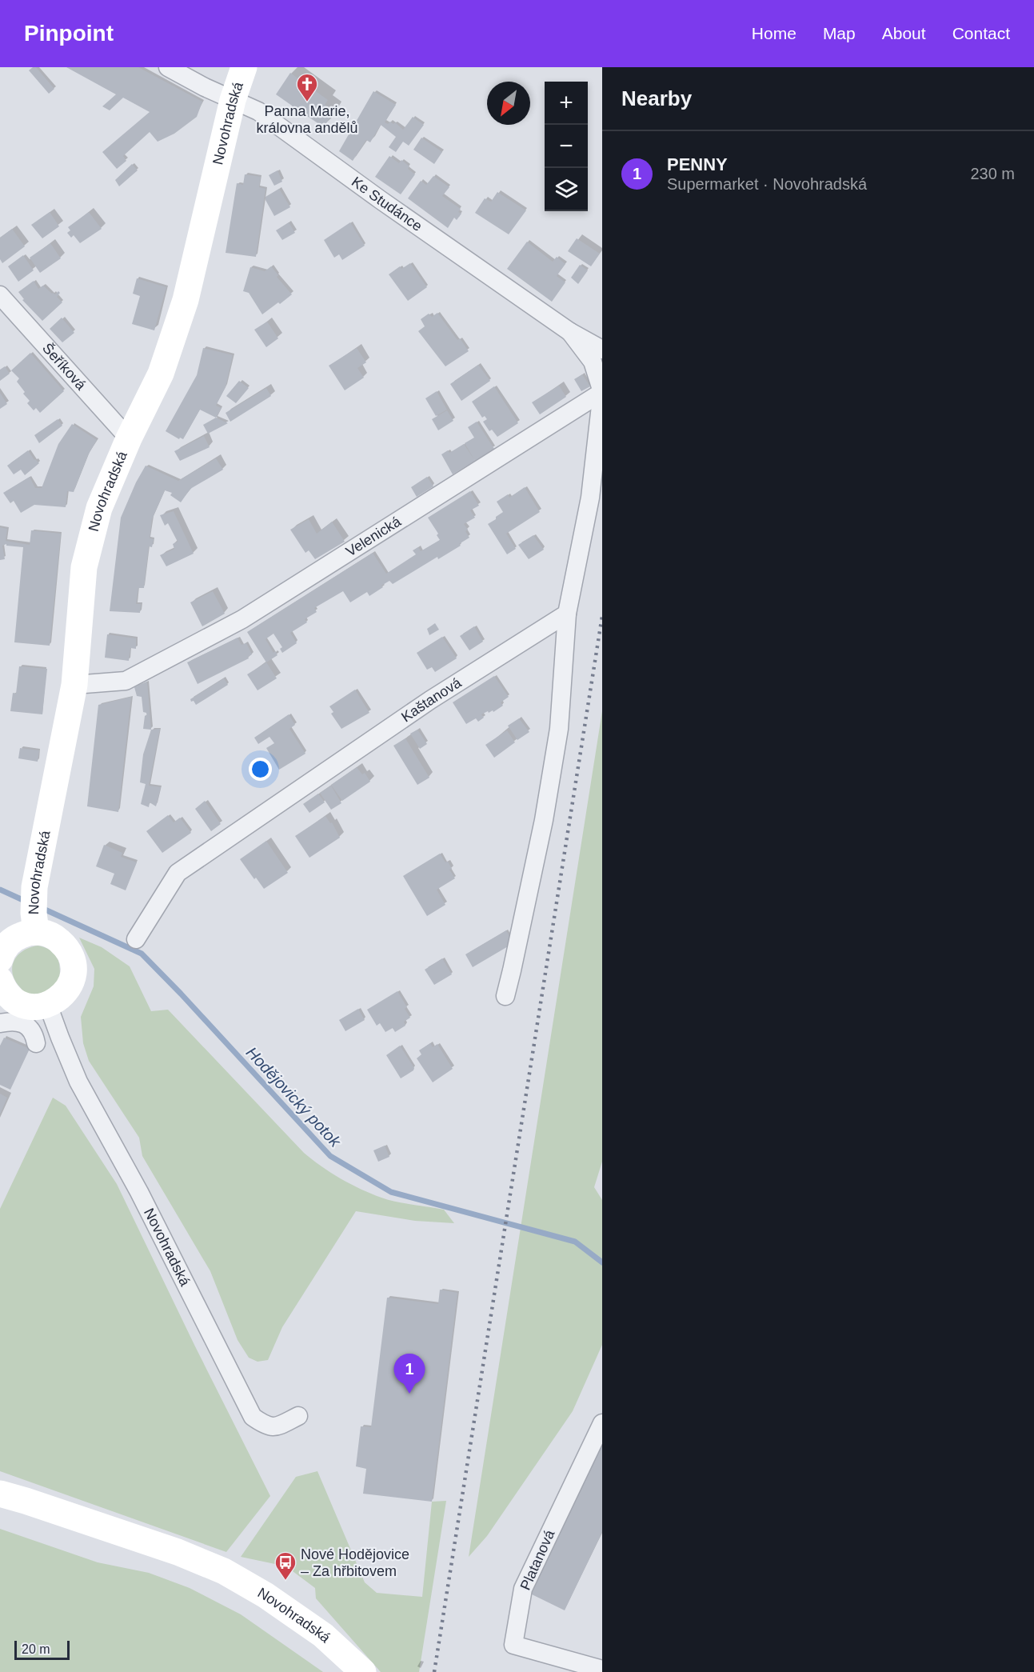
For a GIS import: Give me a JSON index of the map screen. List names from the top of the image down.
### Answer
{
  "streets": {
    "main road": ["Novohradská"],
    "street": [
      "Ke Studánce",
      "Šeříková",
      "Velenická",
      "Kaštanová",
      "Platanová"
    ]
  },
  "crossings": [
    ["Novohradská", "Ke Studánce"],
    ["Novohradská", "Šeříková"],
    ["Novohradská", "Velenická"]
  ],
  "water": ["Hodějovický potok"],
  "places": {
    "church": ["Panna Marie, královna andělů"],
    "bus stop": ["Nové Hodějovice – Za hřbitovem"]
  },
  "scale_bar": "20 m",
  "north": "bottom left",
  "page": {
    "header": "Pinpoint",
    "nav": [
      "Home",
      "Map",
      "About",
      "Contact"
    ],
    "heading": "Nearby",
    "map_buttons": ["+", "−"],
    "list": [
      {
        "mark": "1",
        "name": "PENNY",
        "note": "Supermarket · Novohradská",
        "value": "230 m"
      }
    ],
    "pins": "1",
    "scale": "20 m"
  }
}
